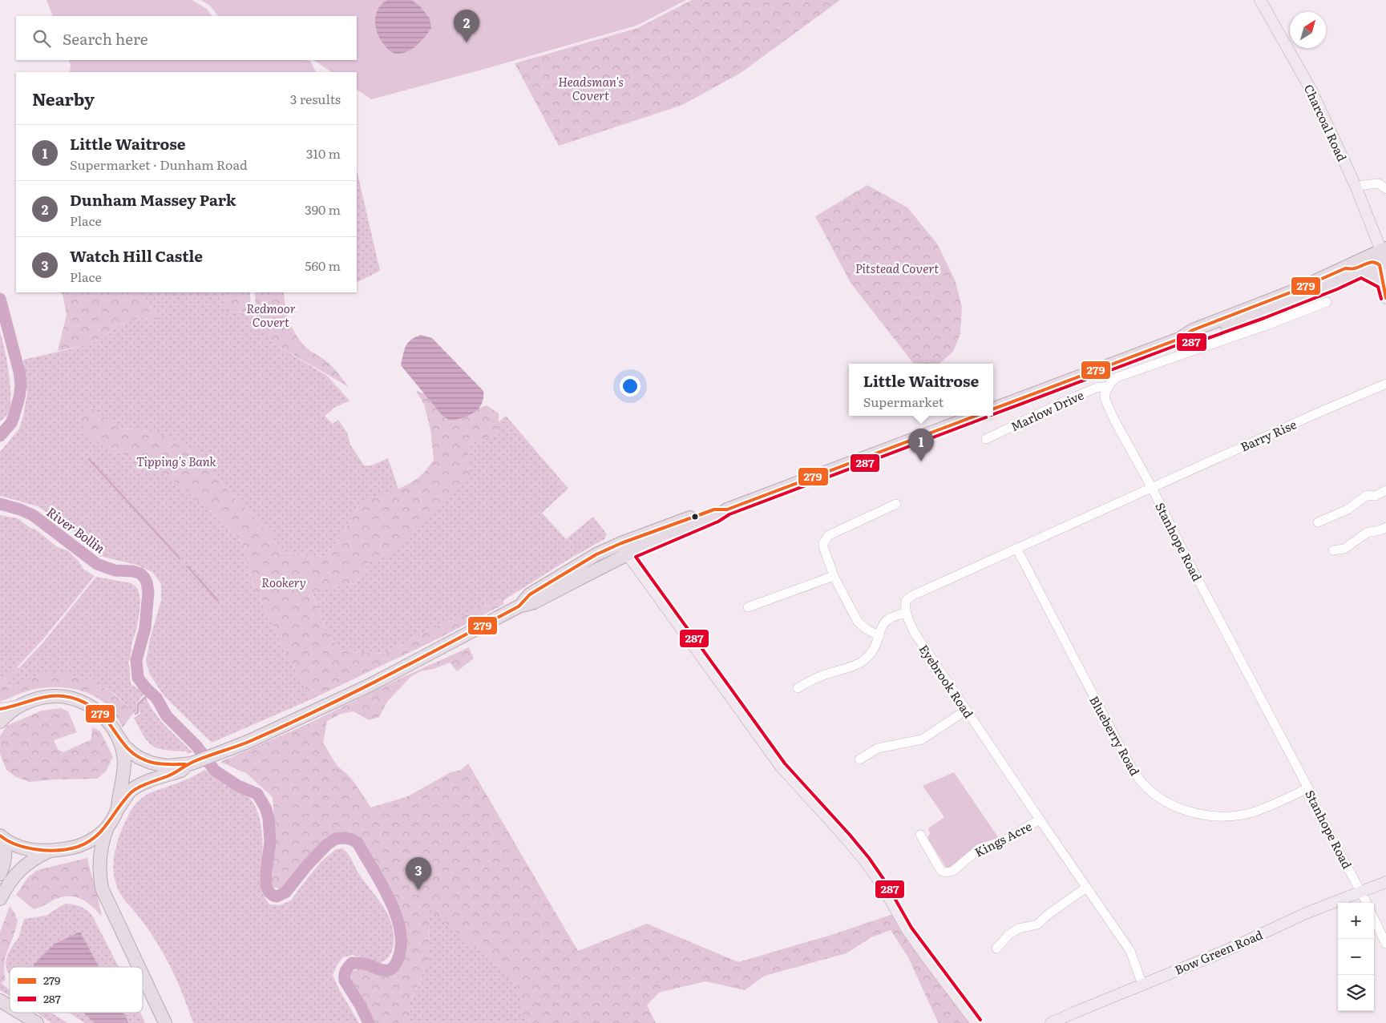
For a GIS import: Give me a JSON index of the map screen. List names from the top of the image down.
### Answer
{
  "streets": {
    "main road": ["Charcoal Road", "Bow Green Road"],
    "street": [
      "Marlow Drive",
      "Barry Rise",
      "Stanhope Road",
      "Eyebrook Road",
      "Blueberry Road",
      "Kings Acre"
    ]
  },
  "crossings": [
    ["Marlow Drive", "Stanhope Road"],
    ["Barry Rise", "Stanhope Road"],
    ["Stanhope Road", "Blueberry Road"],
    ["Stanhope Road", "Bow Green Road"],
    ["Eyebrook Road", "Kings Acre"],
    ["Eyebrook Road", "Bow Green Road"]
  ],
  "water": ["River Bollin"],
  "parks": [
    "Headsman's Covert",
    "Pitstead Covert",
    "Redmoor Covert",
    "Tipping's Bank",
    "Rookery"
  ],
  "lines": ["transit line 279", "transit line 287"],
  "legend": ["279", "287"],
  "north": "top right",
  "page": {
    "pins": ["2", "1", "3"],
    "search": "Search here",
    "heading": ["Nearby", "3 results"],
    "list": [
      {
        "mark": "1",
        "name": "Little Waitrose",
        "note": "Supermarket · Dunham Road",
        "value": "310 m"
      },
      {
        "mark": "2",
        "name": "Dunham Massey Park",
        "note": "Place",
        "value": "390 m"
      },
      {
        "mark": "3",
        "name": "Watch Hill Castle",
        "note": "Place",
        "value": "560 m"
      }
    ],
    "popup": ["Little Waitrose", "Supermarket"],
    "map_buttons": ["+", "−"]
  }
}
